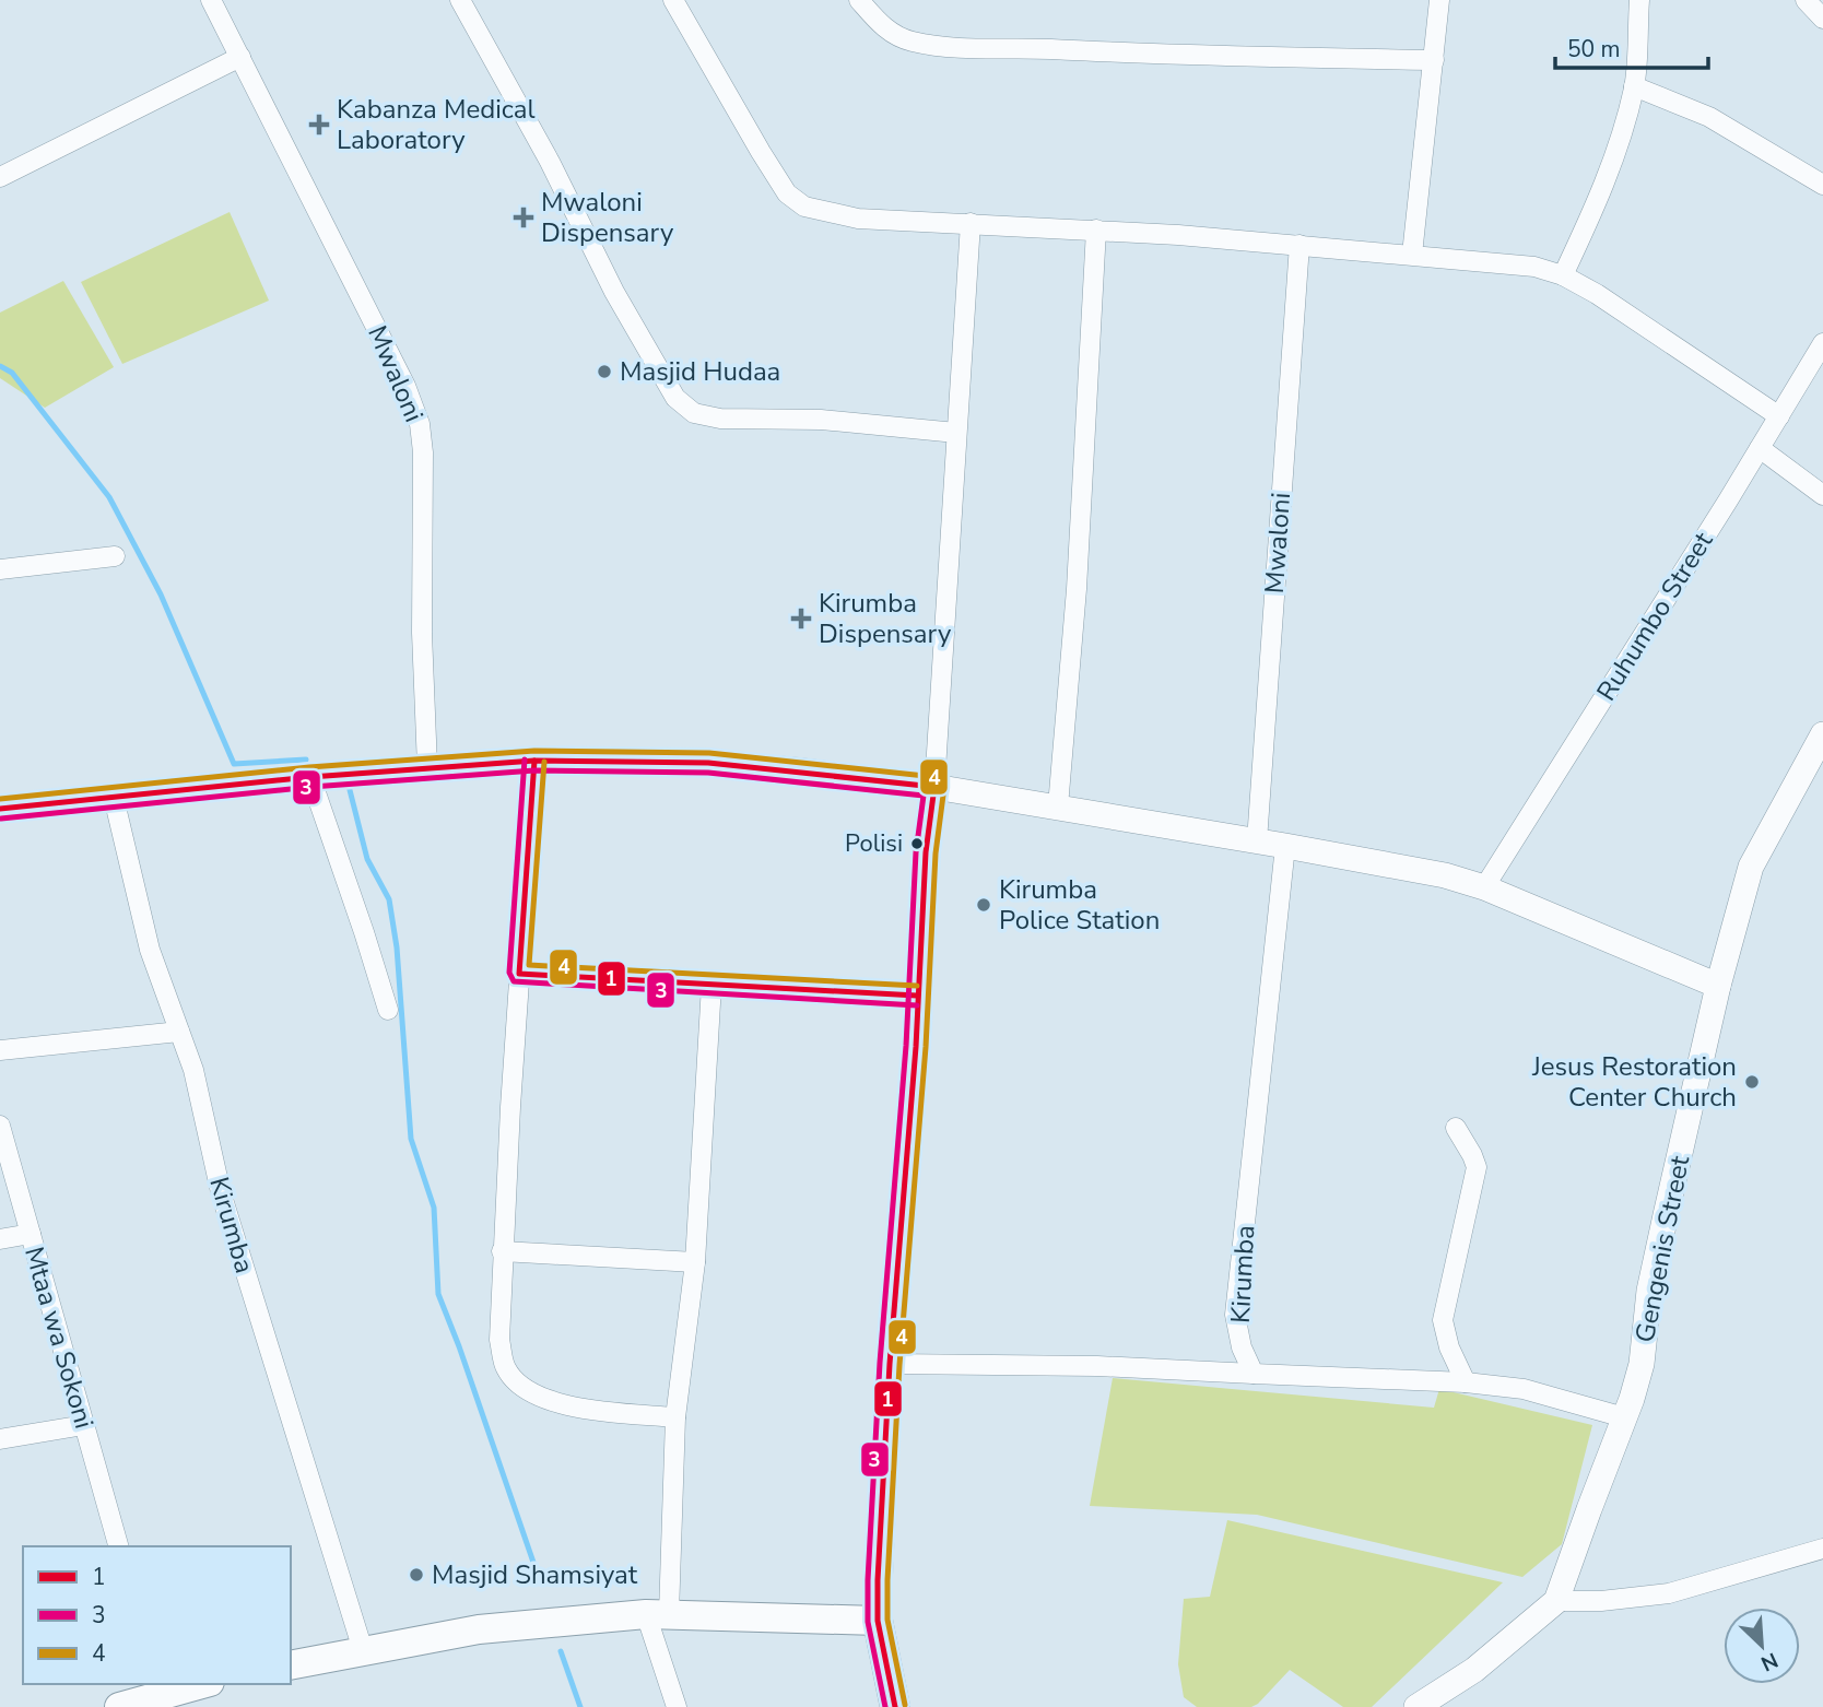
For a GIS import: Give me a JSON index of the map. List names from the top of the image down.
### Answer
{
  "streets": {
    "street": [
      "Mwaloni",
      "Ruhumbo Street",
      "Kirumba",
      "Gengenis Street",
      "Mtaa wa Sokoni"
    ]
  },
  "places": {
    "health": ["Kabanza Medical Laboratory", "Mwaloni Dispensary", "Kirumba Dispensary"],
    "other": [
      "Masjid Hudaa",
      "Polisi",
      "Kirumba Police Station",
      "Jesus Restoration Center Church",
      "Masjid Shamsiyat"
    ]
  },
  "lines": ["transit line 4", "transit line 3", "transit line 1"],
  "legend": ["1", "3", "4"],
  "scale_bar": "50 m",
  "north": "bottom right"
}
